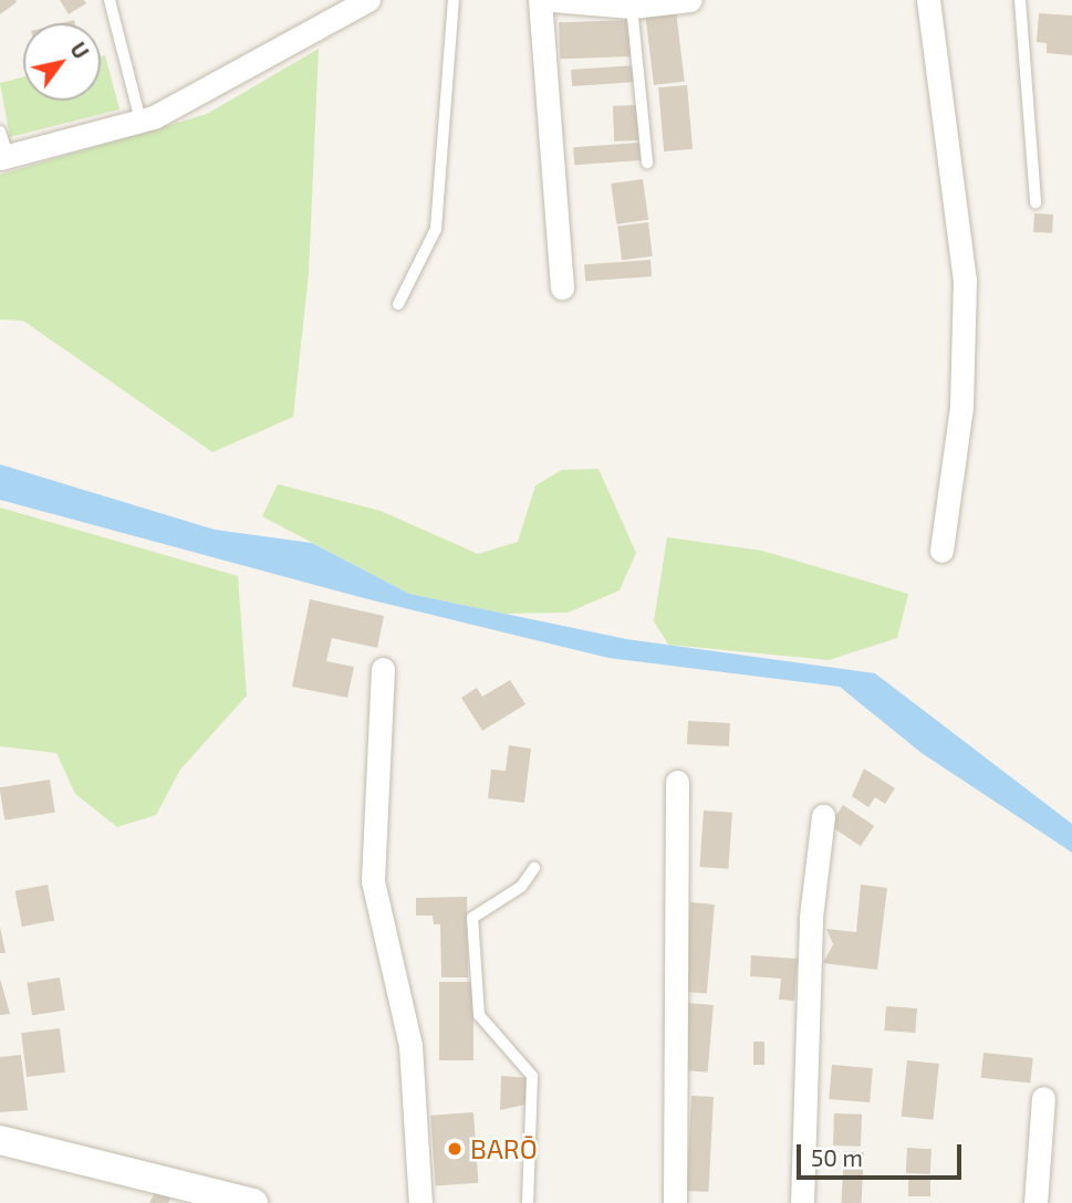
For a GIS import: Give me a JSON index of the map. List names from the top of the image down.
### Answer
{
  "places": ["BARŌ"],
  "scale_bar": "50 m",
  "north": "top right"
}
